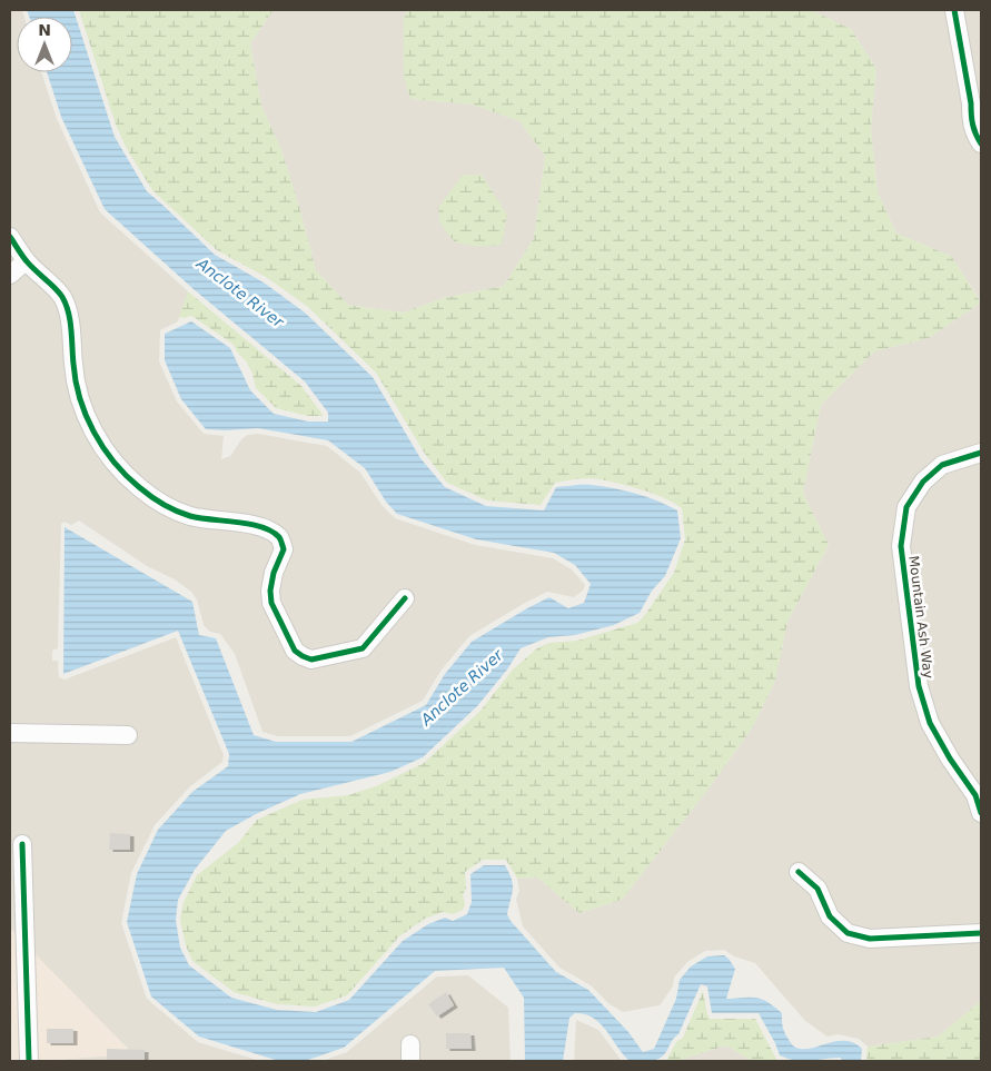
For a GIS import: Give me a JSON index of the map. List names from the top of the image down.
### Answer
{
  "streets": {
    "street": ["Mountain Ash Way"]
  },
  "water": ["Anclote River"],
  "north": "top"
}
